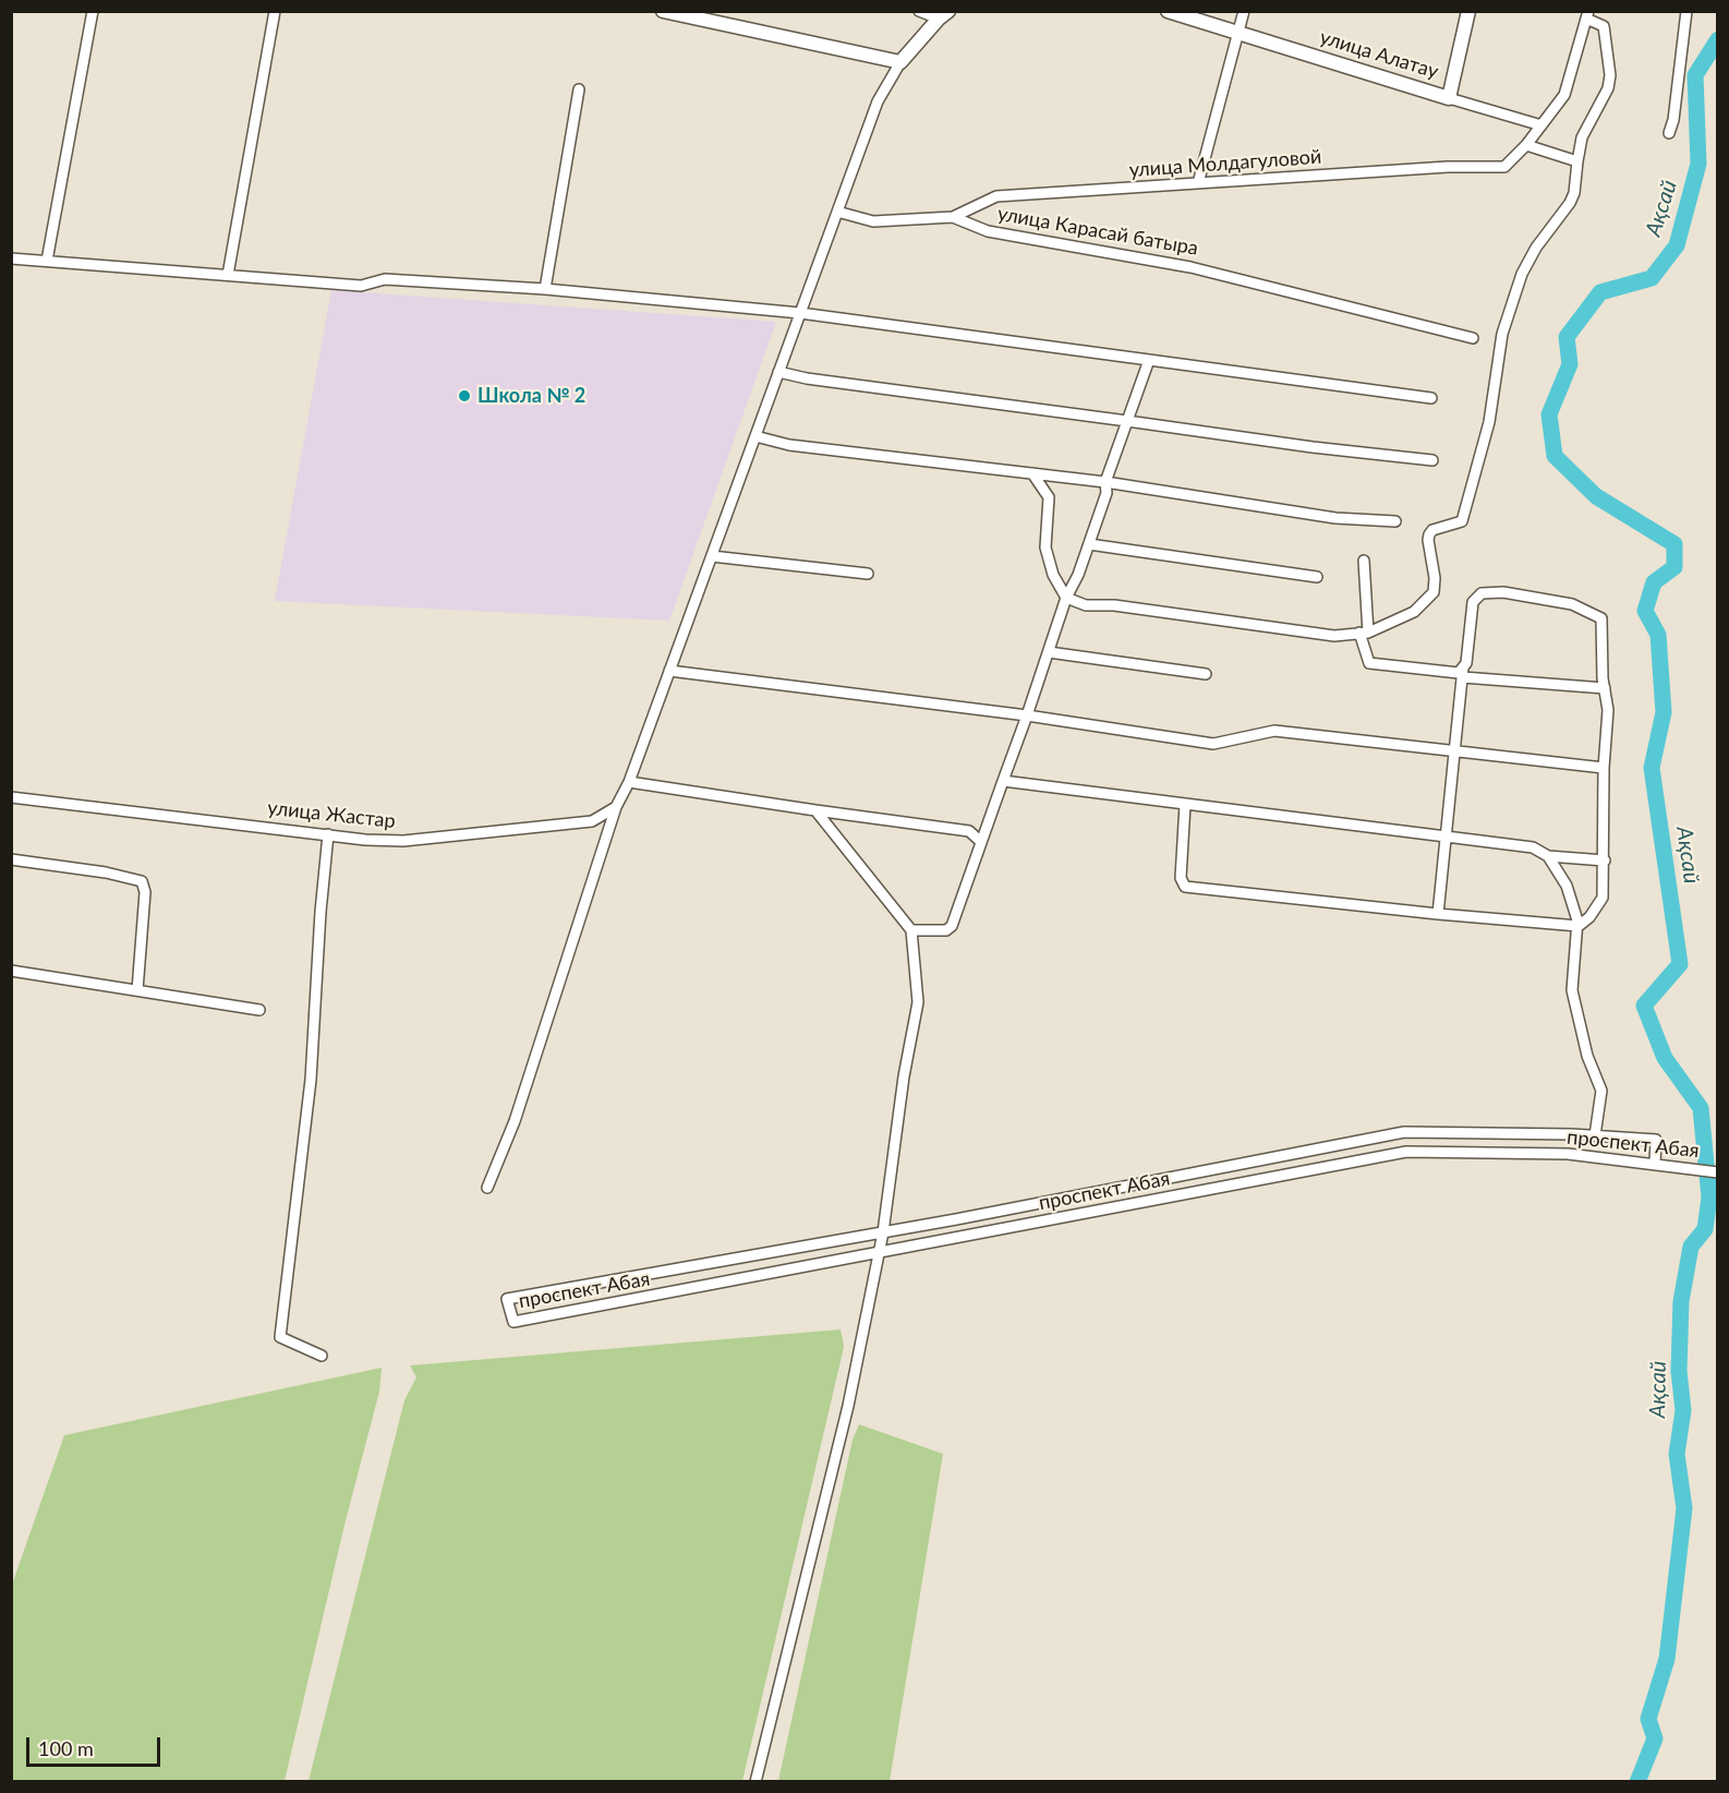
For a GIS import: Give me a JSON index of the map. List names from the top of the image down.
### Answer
{
  "streets": {
    "street": [
      "улица Алатау",
      "улица Молдагуловой",
      "улица Карасай батыра",
      "улица Жастар",
      "проспект Абая"
    ]
  },
  "crossings": [
    ["улица Молдагуловой", "улица Карасай батыра"]
  ],
  "water": ["Ақсай"],
  "places": ["Школа № 2"],
  "scale_bar": "100 m"
}
